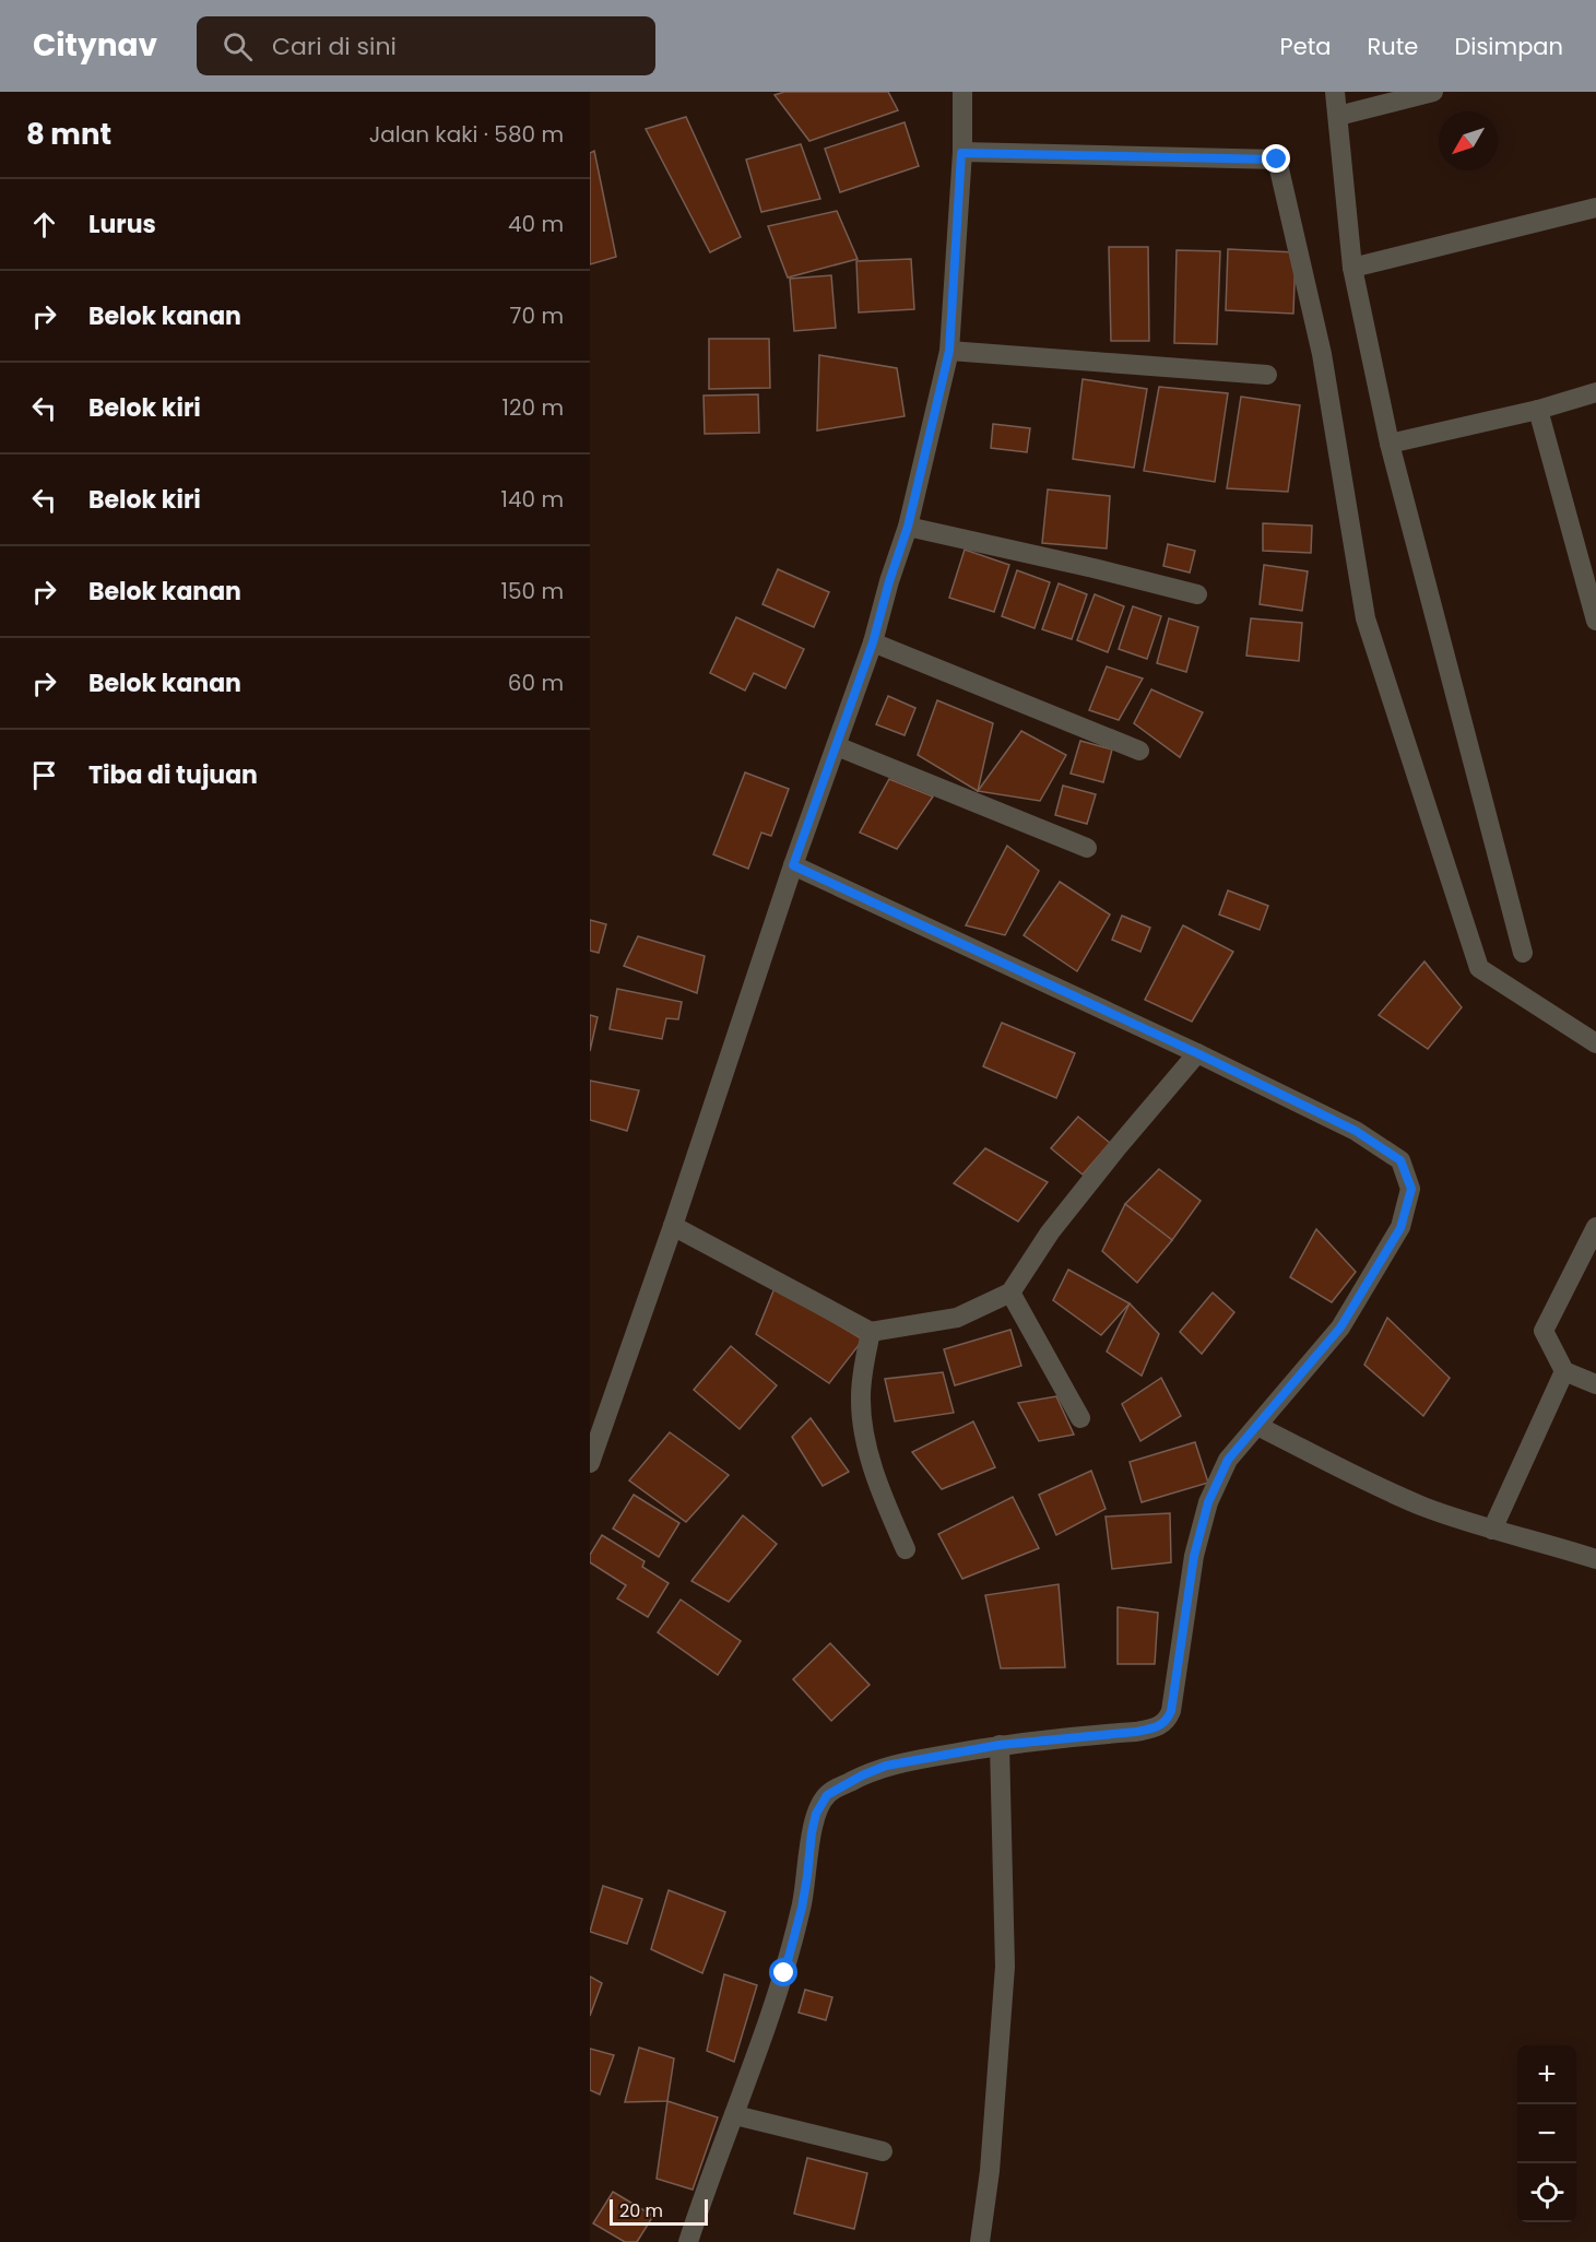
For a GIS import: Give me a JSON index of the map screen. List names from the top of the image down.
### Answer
{
  "scale_bar": "20 m",
  "north": "bottom left",
  "page": {
    "header": "Citynav",
    "search": "Cari di sini",
    "nav": ["Peta", "Rute", "Disimpan"],
    "heading": ["8 mnt", "Jalan kaki · 580 m"],
    "list": [
      ["Lurus", "40 m"],
      ["Belok kanan", "70 m"],
      ["Belok kiri", "120 m"],
      ["Belok kiri", "140 m"],
      ["Belok kanan", "150 m"],
      ["Belok kanan", "60 m"],
      "Tiba di tujuan"
    ],
    "map_buttons": ["+", "−"],
    "scale": "20 m"
  }
}
